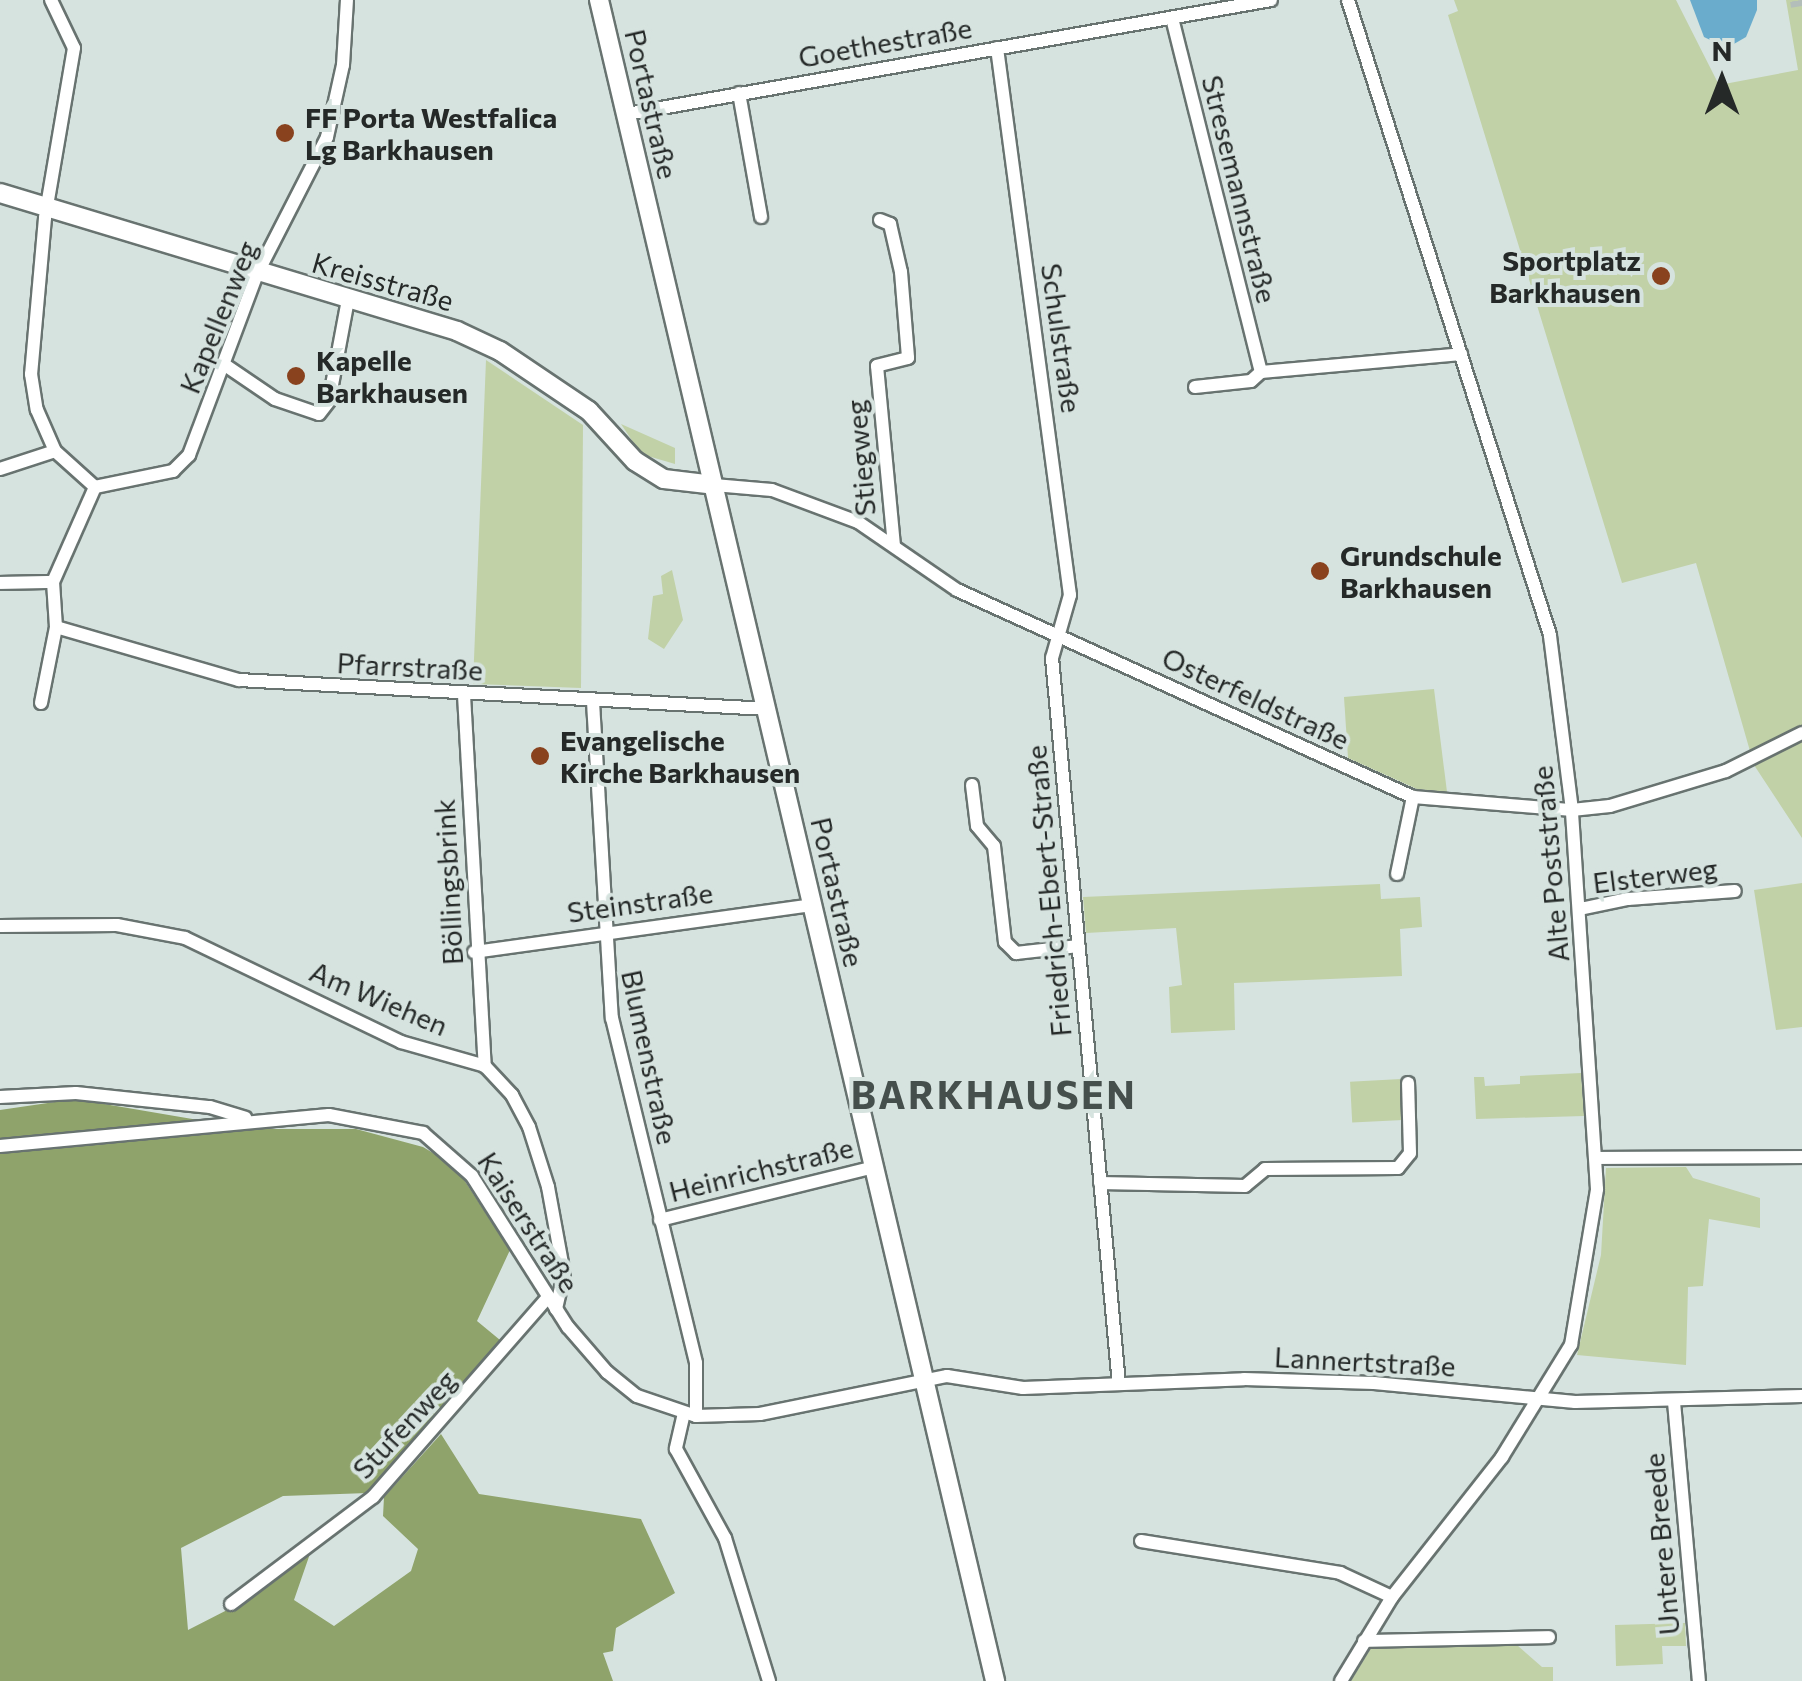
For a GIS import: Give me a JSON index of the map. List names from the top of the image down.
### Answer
{
  "streets": {
    "main road": ["Portastraße", "Kreisstraße"],
    "street": [
      "Goethestraße",
      "Stresemannstraße",
      "Kapellenweg",
      "Schulstraße",
      "Stiegweg",
      "Pfarrstraße",
      "Osterfeldstraße",
      "Alte Poststraße",
      "Elsterweg",
      "Böllingsbrink",
      "Friedrich-Ebert-Straße",
      "Steinstraße",
      "Am Wiehen",
      "Blumenstraße",
      "Heinrichstraße",
      "Kaiserstraße",
      "Lannertstraße",
      "Stufenweg",
      "Untere Breede"
    ]
  },
  "crossings": [
    ["Goethestraße", "Portastraße"],
    ["Goethestraße", "Stresemannstraße"],
    ["Goethestraße", "Schulstraße"],
    ["Portastraße", "Kreisstraße"],
    ["Portastraße", "Pfarrstraße"],
    ["Portastraße", "Osterfeldstraße"],
    ["Portastraße", "Steinstraße"],
    ["Portastraße", "Heinrichstraße"],
    ["Portastraße", "Kaiserstraße"],
    ["Portastraße", "Lannertstraße"],
    ["Kreisstraße", "Kapellenweg"],
    ["Kreisstraße", "Osterfeldstraße"],
    ["Schulstraße", "Osterfeldstraße"],
    ["Schulstraße", "Friedrich-Ebert-Straße"],
    ["Stiegweg", "Osterfeldstraße"],
    ["Pfarrstraße", "Böllingsbrink"],
    ["Pfarrstraße", "Blumenstraße"],
    ["Osterfeldstraße", "Alte Poststraße"],
    ["Osterfeldstraße", "Friedrich-Ebert-Straße"],
    ["Alte Poststraße", "Elsterweg"],
    ["Alte Poststraße", "Lannertstraße"],
    ["Böllingsbrink", "Steinstraße"],
    ["Böllingsbrink", "Am Wiehen"],
    ["Friedrich-Ebert-Straße", "Lannertstraße"],
    ["Steinstraße", "Blumenstraße"],
    ["Blumenstraße", "Heinrichstraße"],
    ["Blumenstraße", "Kaiserstraße"],
    ["Kaiserstraße", "Lannertstraße"],
    ["Kaiserstraße", "Stufenweg"],
    ["Lannertstraße", "Untere Breede"]
  ],
  "districts": ["BARKHAUSEN"],
  "places": [
    "FF Porta Westfalica Lg Barkhausen",
    "Sportplatz Barkhausen",
    "Kapelle Barkhausen",
    "Grundschule Barkhausen",
    "Evangelische Kirche Barkhausen"
  ],
  "north": "top"
}
